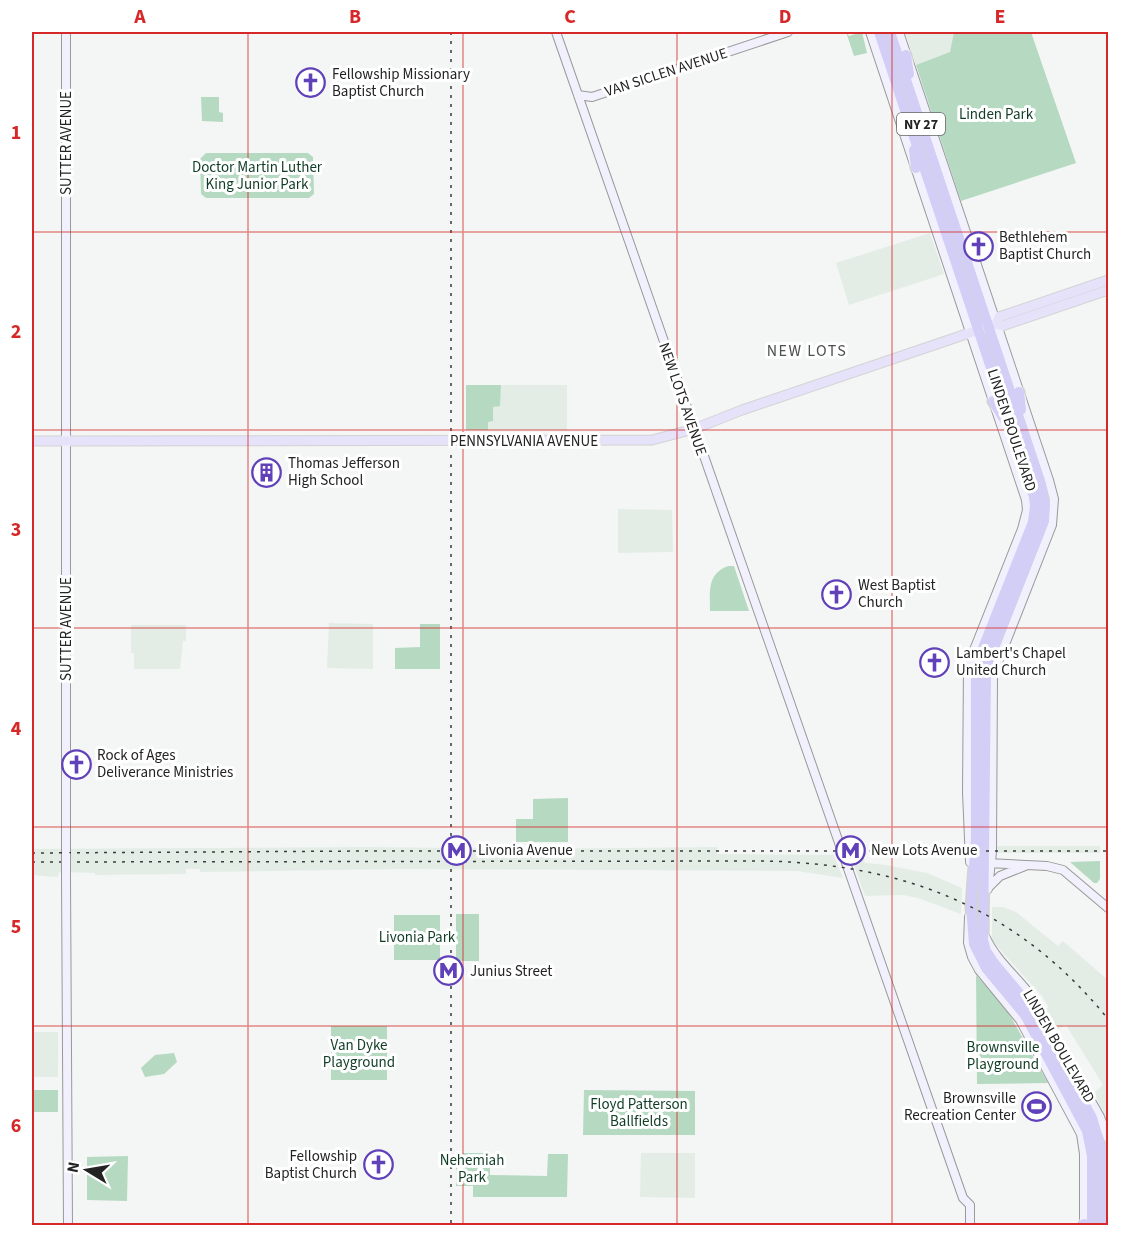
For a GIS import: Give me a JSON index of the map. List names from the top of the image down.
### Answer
{
  "streets": {
    "highway": ["NY 27", "LINDEN BOULEVARD"],
    "main road": ["PENNSYLVANIA AVENUE"],
    "street": ["VAN SICLEN AVENUE", "SUTTER AVENUE", "NEW LOTS AVENUE"]
  },
  "crossings": [
    ["VAN SICLEN AVENUE", "NEW LOTS AVENUE"],
    ["SUTTER AVENUE", "PENNSYLVANIA AVENUE"],
    ["NEW LOTS AVENUE", "PENNSYLVANIA AVENUE"],
    ["LINDEN BOULEVARD", "PENNSYLVANIA AVENUE"]
  ],
  "districts": ["NEW LOTS"],
  "parks": [
    "Linden Park",
    "Doctor Martin Luther King Junior Park",
    "Livonia Park",
    "Van Dyke Playground",
    "Brownsville Playground",
    "Floyd Patterson Ballfields",
    "Nehemiah Park"
  ],
  "places": {
    "church": [
      "Fellowship Missionary Baptist Church",
      "Bethlehem Baptist Church",
      "West Baptist Church",
      "Lambert's Chapel United Church",
      "Rock of Ages Deliverance Ministries",
      "Fellowship Baptist Church"
    ],
    "building": ["Thomas Jefferson High School"],
    "metro station": ["Livonia Avenue", "New Lots Avenue", "Junius Street"],
    "sports": ["Brownsville Recreation Center"]
  },
  "north": "left",
  "grid": {
    "columns": [
      "A",
      "B",
      "C",
      "D",
      "E"
    ],
    "rows": [
      "1",
      "2",
      "3",
      "4",
      "5",
      "6"
    ]
  }
}
